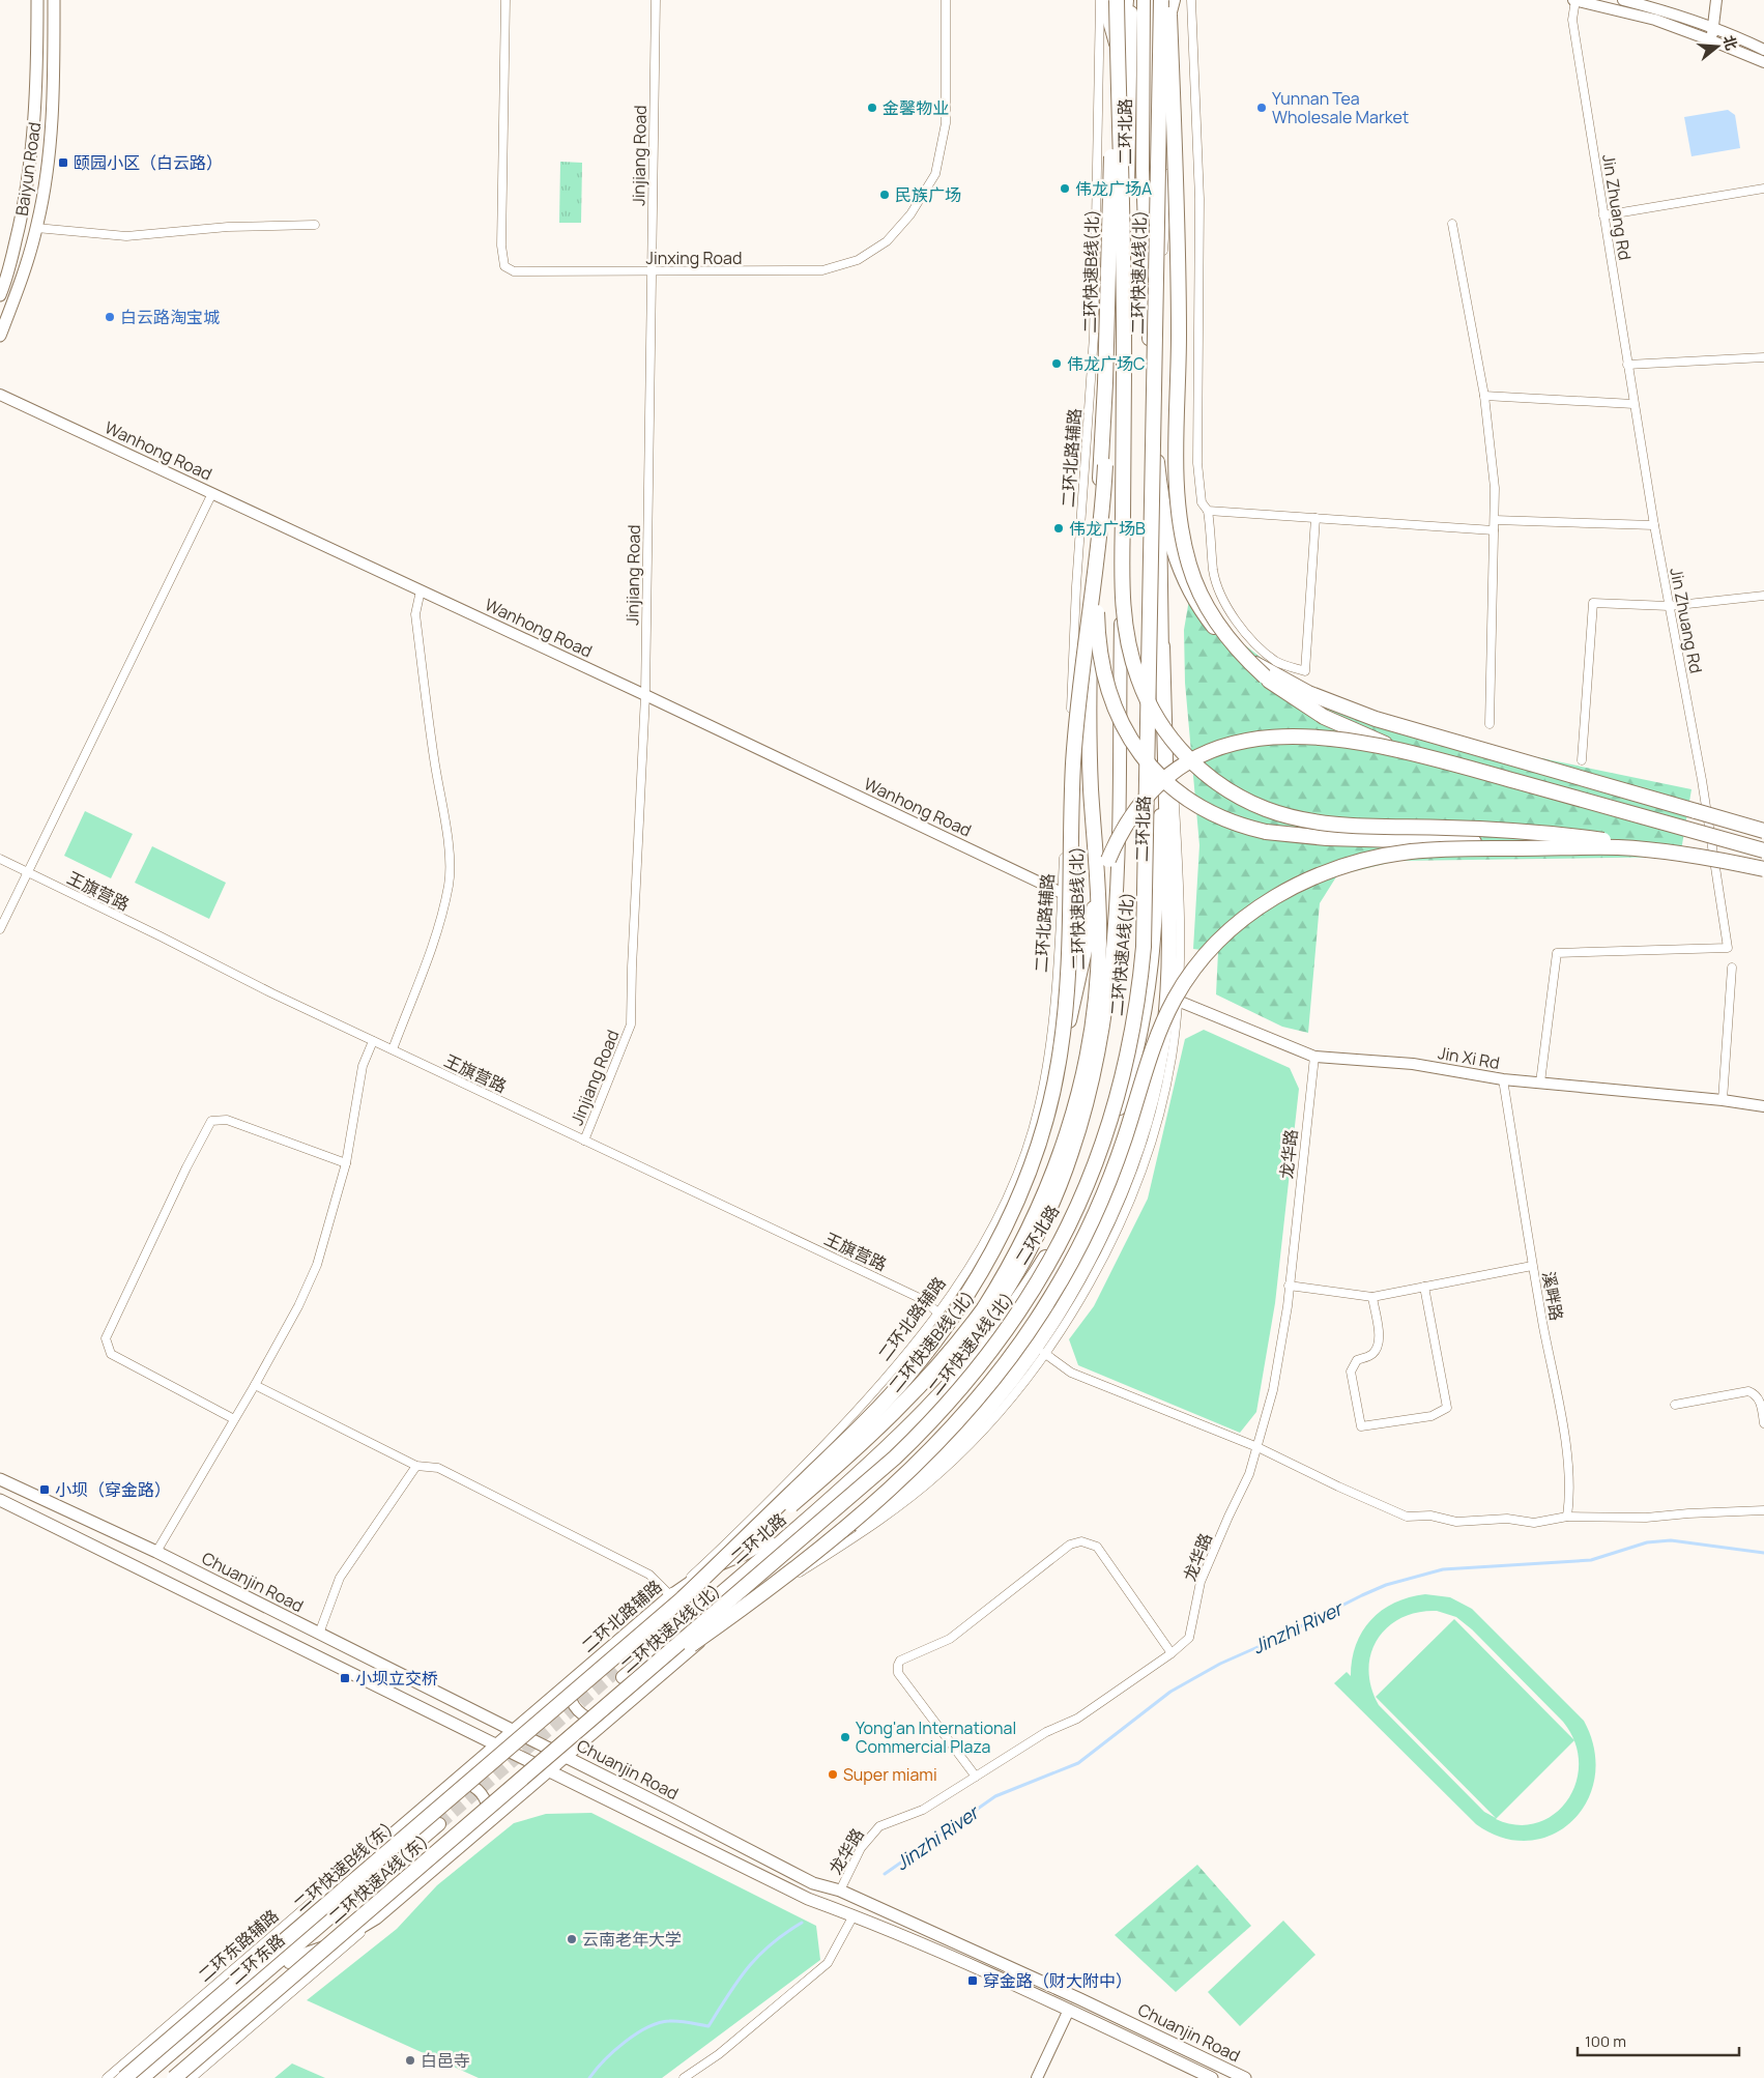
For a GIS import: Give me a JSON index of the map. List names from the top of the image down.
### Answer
{
  "streets": {
    "highway": [
      "二环快速B线(北)",
      "二环快速A线(北)",
      "二环快速B线(东)",
      "二环快速A线(东)"
    ],
    "main road": [
      "二环北路",
      "Baiyun Road",
      "Chuanjin Road",
      "二环东路"
    ],
    "street": [
      "Jinjiang Road",
      "Jin Zhuang Rd",
      "Jinxing Road",
      "Wanhong Road",
      "二环北路辅路",
      "王旗营路",
      "Jin Xi Rd",
      "龙华路",
      "溪畔路",
      "二环东路辅路"
    ]
  },
  "crossings": [
    ["Jinjiang Road", "Jinxing Road"],
    ["Jinjiang Road", "Wanhong Road"],
    ["Jinjiang Road", "王旗营路"],
    ["Jin Zhuang Rd", "Jin Xi Rd"],
    ["二环快速B线(北)", "二环北路辅路"],
    ["二环快速B线(北)", "二环快速B线(东)"],
    ["二环快速B线(北)", "二环东路辅路"],
    ["二环快速A线(北)", "二环快速A线(东)"],
    ["Wanhong Road", "二环北路辅路"],
    ["二环北路辅路", "王旗营路"],
    ["Jin Xi Rd", "龙华路"],
    ["Jin Xi Rd", "溪畔路"],
    ["龙华路", "Chuanjin Road"],
    ["Chuanjin Road", "二环东路辅路"],
    ["二环快速B线(东)", "二环东路辅路"]
  ],
  "water": ["Jinzhi River"],
  "places": {
    "other": [
      "金馨物业",
      "Yunnan Tea Wholesale Market",
      "伟龙广场A",
      "民族广场",
      "白云路淘宝城",
      "伟龙广场C",
      "伟龙广场B",
      "Yong'an International Commercial Plaza",
      "Super miami",
      "云南老年大学",
      "白邑寺"
    ],
    "transit": [
      "颐园小区（白云路）",
      "小坝（穿金路）",
      "小坝立交桥",
      "穿金路（财大附中）"
    ]
  },
  "scale_bar": "100 m",
  "north": "right"
}
